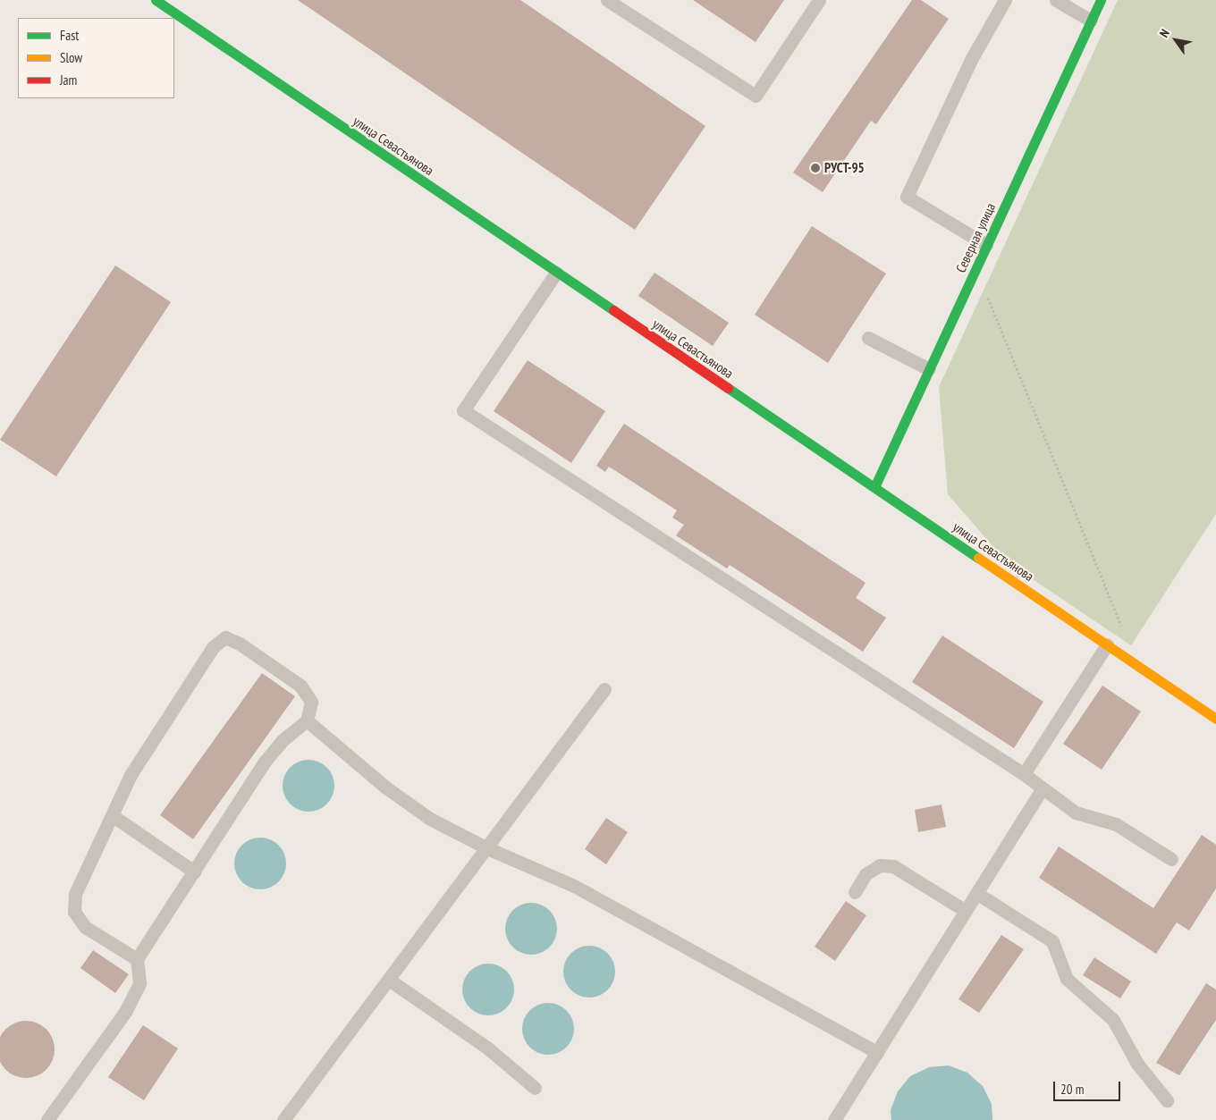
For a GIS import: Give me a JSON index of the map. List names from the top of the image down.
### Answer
{
  "streets": {
    "street": ["улица Севастьянова", "Северная улица"]
  },
  "crossings": [
    ["улица Севастьянова", "Северная улица"]
  ],
  "places": ["РУСТ-95"],
  "legend": ["Fast", "Slow", "Jam"],
  "scale_bar": "20 m",
  "north": "top left"
}
